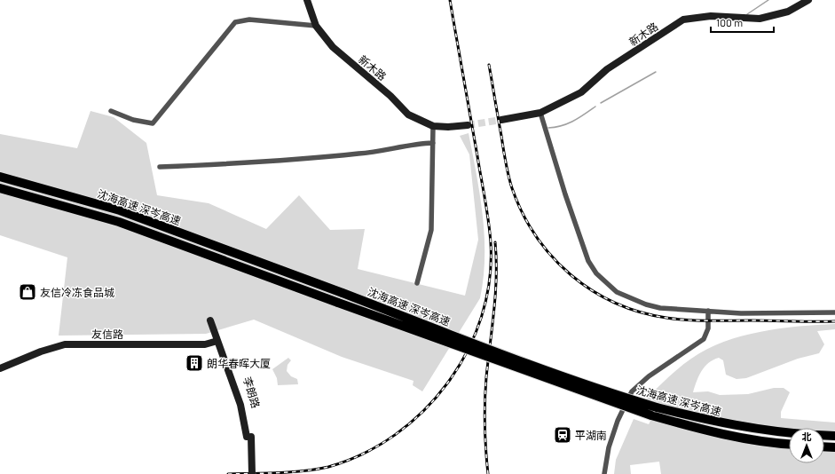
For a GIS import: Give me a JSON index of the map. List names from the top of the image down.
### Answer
{
  "streets": {
    "highway": ["沈海高速 深岑高速"],
    "street": ["新木路", "友信路", "李朗路"]
  },
  "crossings": [
    ["友信路", "李朗路"]
  ],
  "places": {
    "shop": ["友信冷冻食品城"],
    "building": ["朗华春晖大厦"],
    "station": ["平湖南"]
  },
  "scale_bar": "100 m",
  "north": "top"
}
